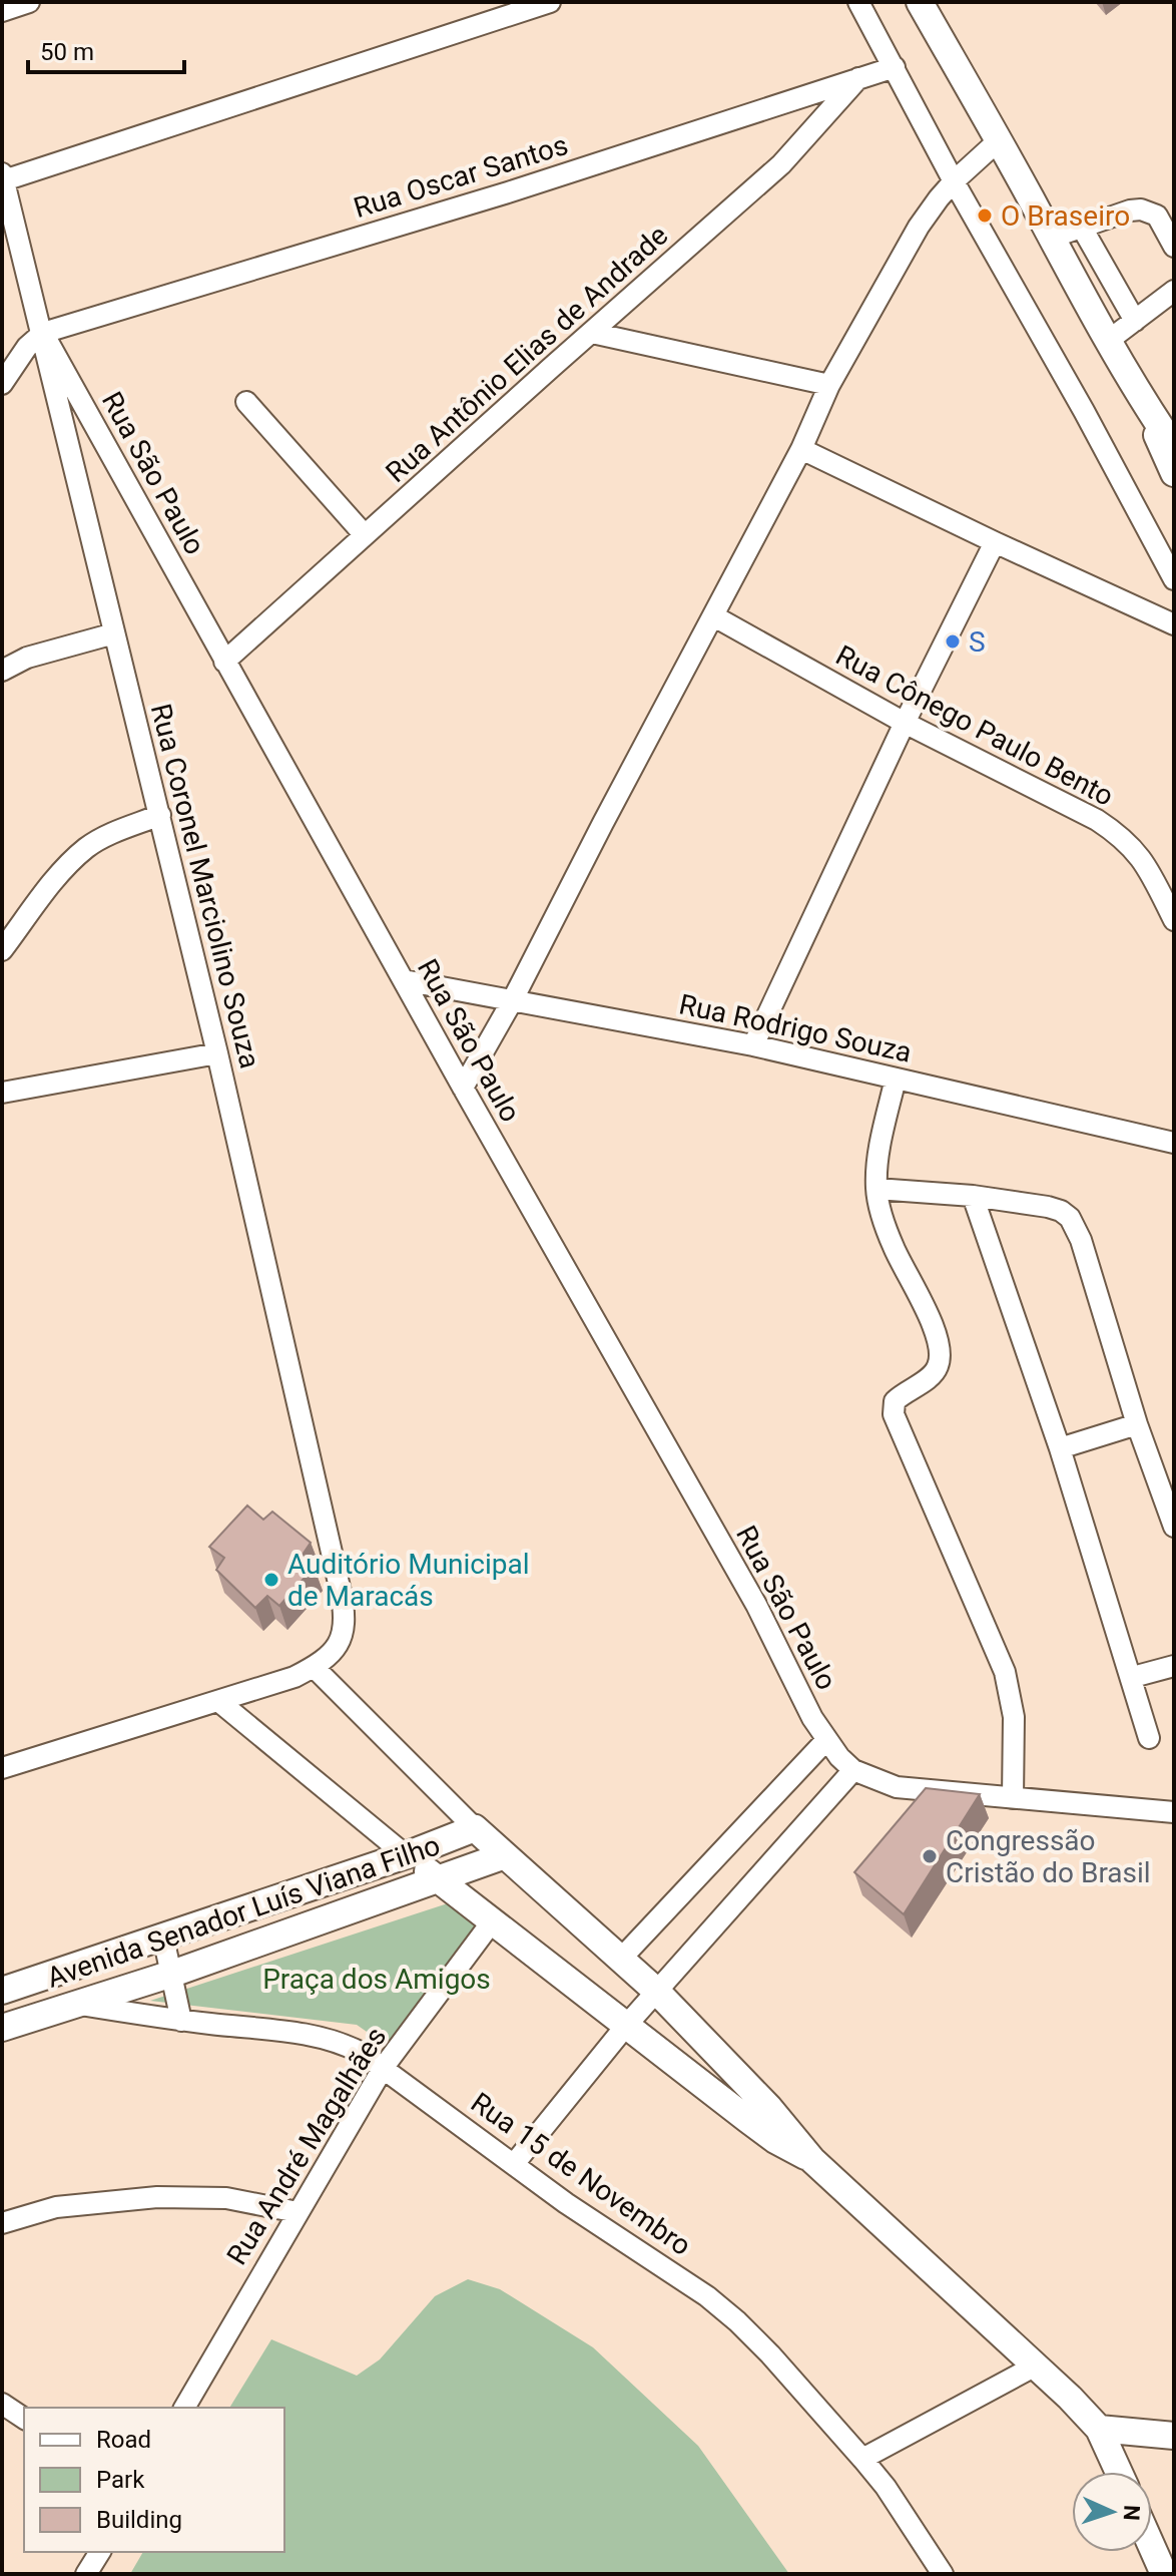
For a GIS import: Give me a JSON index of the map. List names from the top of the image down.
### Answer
{
  "streets": {
    "main road": ["Avenida Senador Luís Viana Filho"],
    "street": [
      "Rua Oscar Santos",
      "Rua Antônio Elias de Andrade",
      "Rua São Paulo",
      "Rua Cônego Paulo Bento",
      "Rua Coronel Marciolino Souza",
      "Rua Rodrigo Souza",
      "Rua André Magalhães",
      "Rua 15 de Novembro"
    ]
  },
  "crossings": [
    ["Rua Oscar Santos", "Rua Antônio Elias de Andrade"],
    ["Rua Oscar Santos", "Rua São Paulo"],
    ["Rua Oscar Santos", "Rua Coronel Marciolino Souza"],
    ["Rua Antônio Elias de Andrade", "Rua São Paulo"],
    ["Rua São Paulo", "Rua Coronel Marciolino Souza"],
    ["Rua São Paulo", "Rua Rodrigo Souza"],
    ["Avenida Senador Luís Viana Filho", "Rua 15 de Novembro"],
    ["Rua André Magalhães", "Rua 15 de Novembro"]
  ],
  "parks": ["Praça dos Amigos"],
  "places": [
    "O Braseiro",
    "S",
    "Auditório Municipal de Maracás",
    "Congressão Cristão do Brasil"
  ],
  "legend": ["Road", "Park", "Building"],
  "scale_bar": "50 m",
  "north": "right"
}
